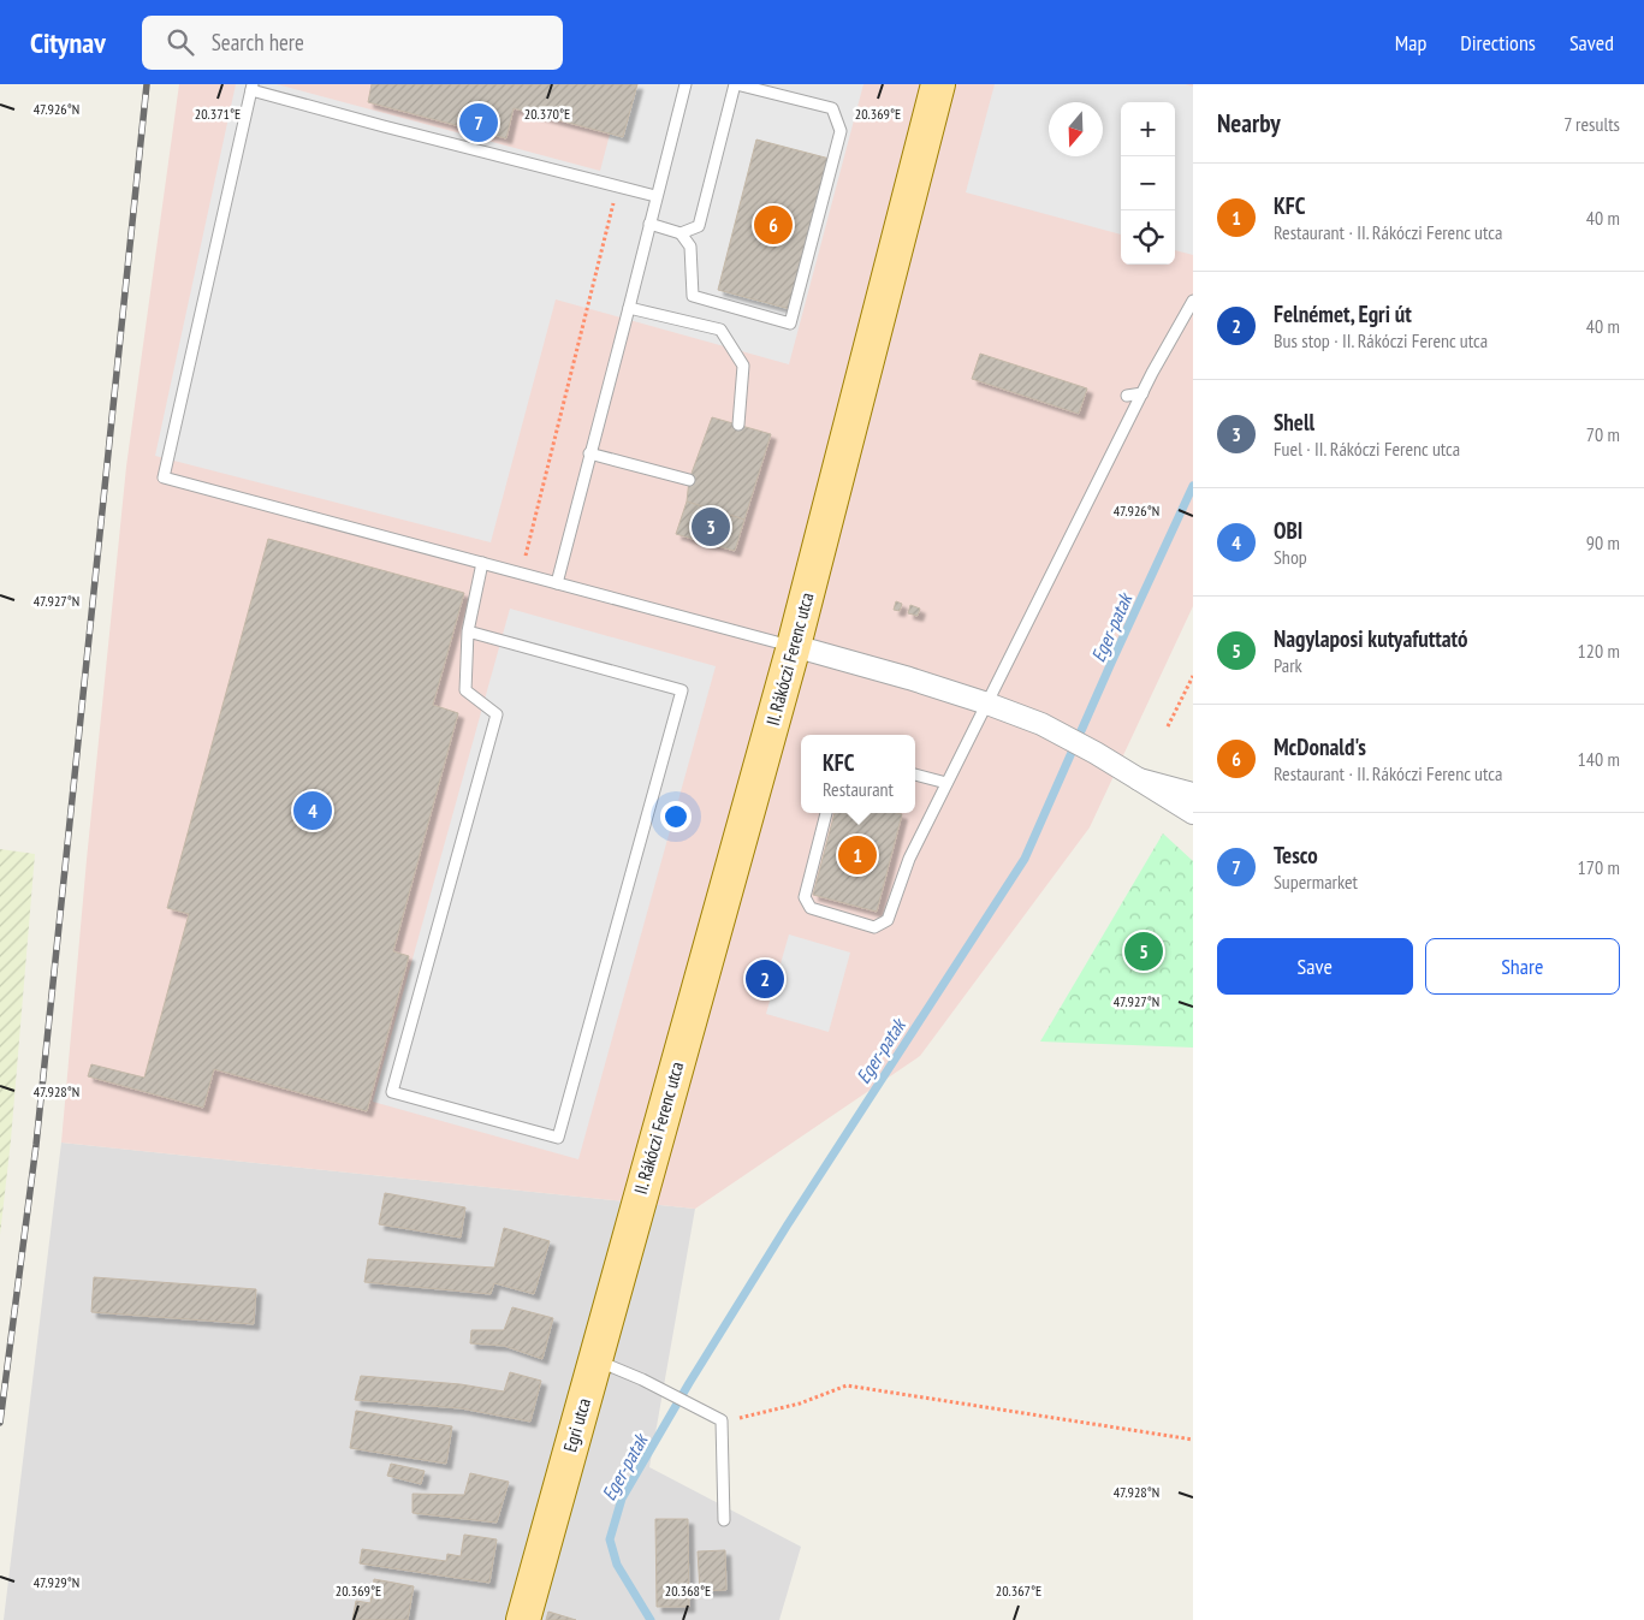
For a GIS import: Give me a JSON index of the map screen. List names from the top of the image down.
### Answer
{
  "streets": {
    "main road": ["II. Rákóczi Ferenc utca", "Egri utca"]
  },
  "crossings": [
    ["II. Rákóczi Ferenc utca", "Egri utca"]
  ],
  "water": ["Eger-patak"],
  "north": "bottom",
  "page": {
    "header": "Citynav",
    "search": "Search here",
    "nav": ["Map", "Directions", "Saved"],
    "heading": ["Nearby", "7 results"],
    "pins": [
      "7",
      "6",
      "3",
      "4",
      "1",
      "5",
      "2"
    ],
    "map_buttons": ["+", "−"],
    "list": [
      {
        "mark": "1",
        "name": "KFC",
        "note": "Restaurant · II. Rákóczi Ferenc utca",
        "value": "40 m"
      },
      {
        "mark": "2",
        "name": "Felnémet, Egri út",
        "note": "Bus stop · II. Rákóczi Ferenc utca",
        "value": "40 m"
      },
      {
        "mark": "3",
        "name": "Shell",
        "note": "Fuel · II. Rákóczi Ferenc utca",
        "value": "70 m"
      },
      {
        "mark": "4",
        "name": "OBI",
        "note": "Shop",
        "value": "90 m"
      },
      {
        "mark": "5",
        "name": "Nagylaposi kutyafuttató",
        "note": "Park",
        "value": "120 m"
      },
      {
        "mark": "6",
        "name": "McDonald's",
        "note": "Restaurant · II. Rákóczi Ferenc utca",
        "value": "140 m"
      },
      {
        "mark": "7",
        "name": "Tesco",
        "note": "Supermarket",
        "value": "170 m"
      }
    ],
    "popup": ["KFC", "Restaurant"],
    "buttons": ["Save", "Share"]
  },
  "coordinates": [
    "47.926°N",
    "20.371°E",
    "20.370°E",
    "20.369°E",
    "47.927°N",
    "47.928°N",
    "47.929°N",
    "20.368°E",
    "20.367°E"
  ]
}
